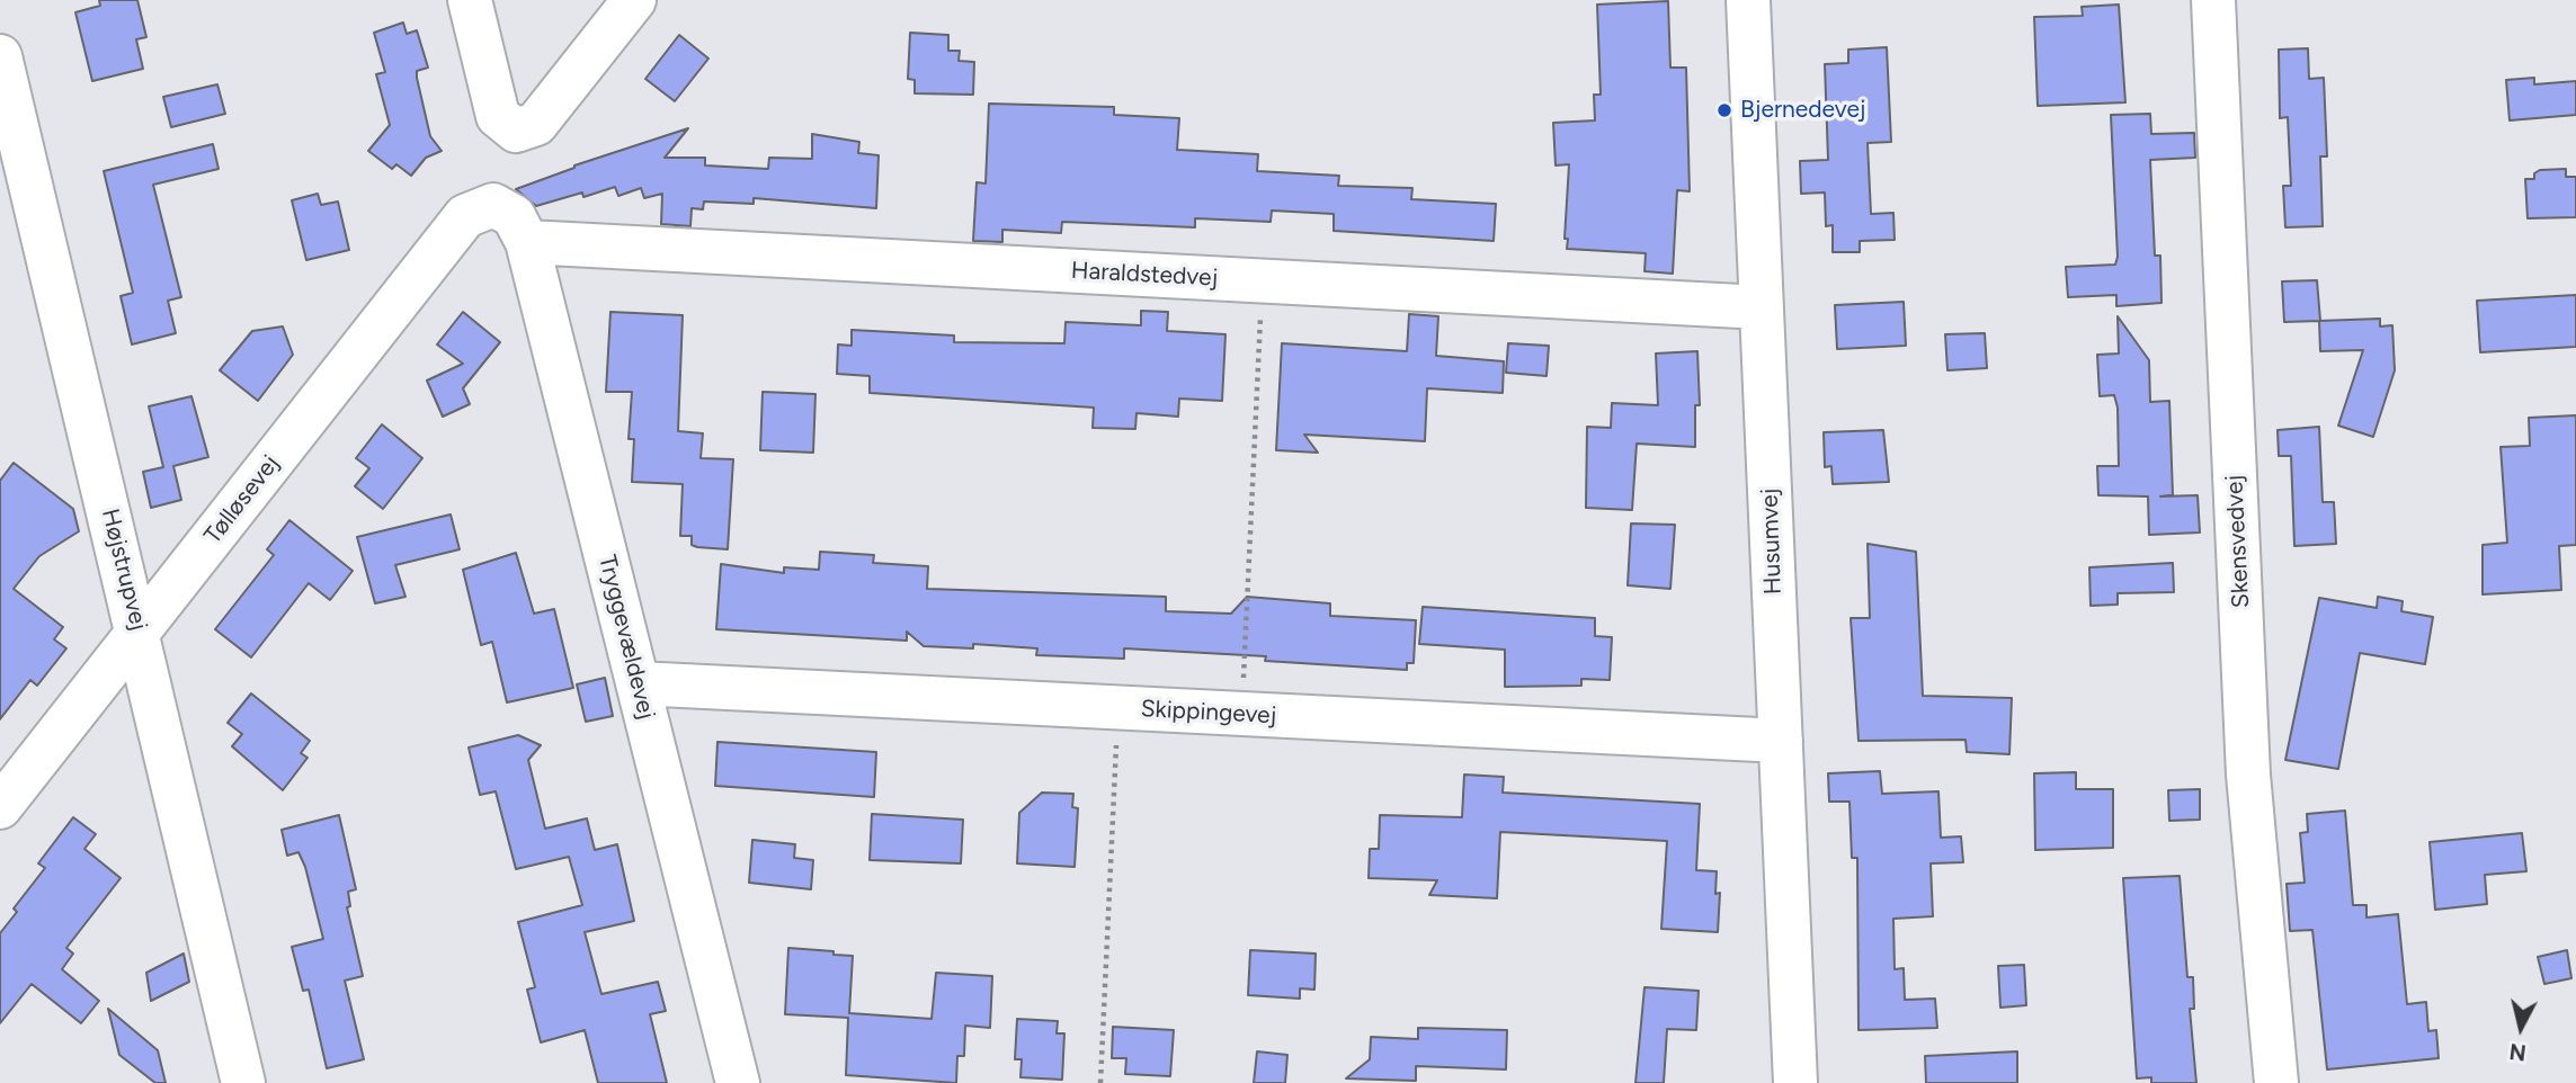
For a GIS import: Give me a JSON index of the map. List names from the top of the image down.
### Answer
{
  "streets": {
    "street": [
      "Haraldstedvej",
      "Tølløsevej",
      "Husumvej",
      "Skensvedvej",
      "Højstrupvej",
      "Tryggevældevej",
      "Skippingevej"
    ]
  },
  "crossings": [
    ["Haraldstedvej", "Husumvej"],
    ["Haraldstedvej", "Tryggevældevej"],
    ["Tølløsevej", "Højstrupvej"],
    ["Tølløsevej", "Tryggevældevej"],
    ["Husumvej", "Skippingevej"],
    ["Tryggevældevej", "Skippingevej"]
  ],
  "places": ["Bjernedevej"],
  "north": "bottom"
}
